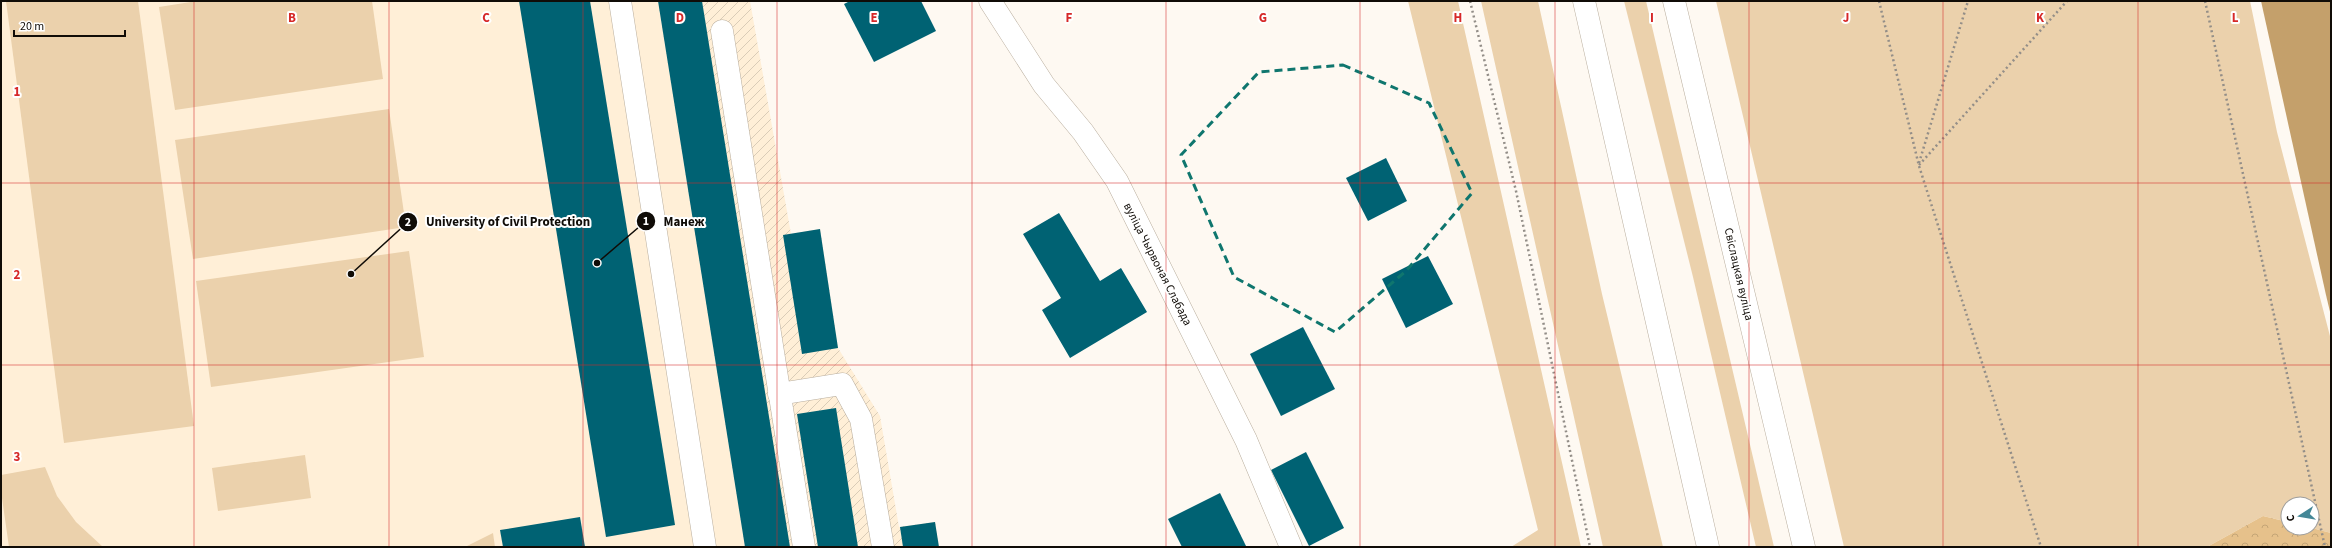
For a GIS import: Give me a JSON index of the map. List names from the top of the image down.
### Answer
{
  "streets": {
    "main road": ["вуліца Чырвоная Слабада", "Свіслацкая вуліца"]
  },
  "places": ["Манеж", "University of Civil Protection"],
  "scale_bar": "20 m",
  "north": "left",
  "grid": {
    "columns": [
      "B",
      "C",
      "D",
      "E",
      "F",
      "G",
      "H",
      "I",
      "J",
      "K",
      "L"
    ],
    "rows": ["1", "2", "3"]
  }
}
